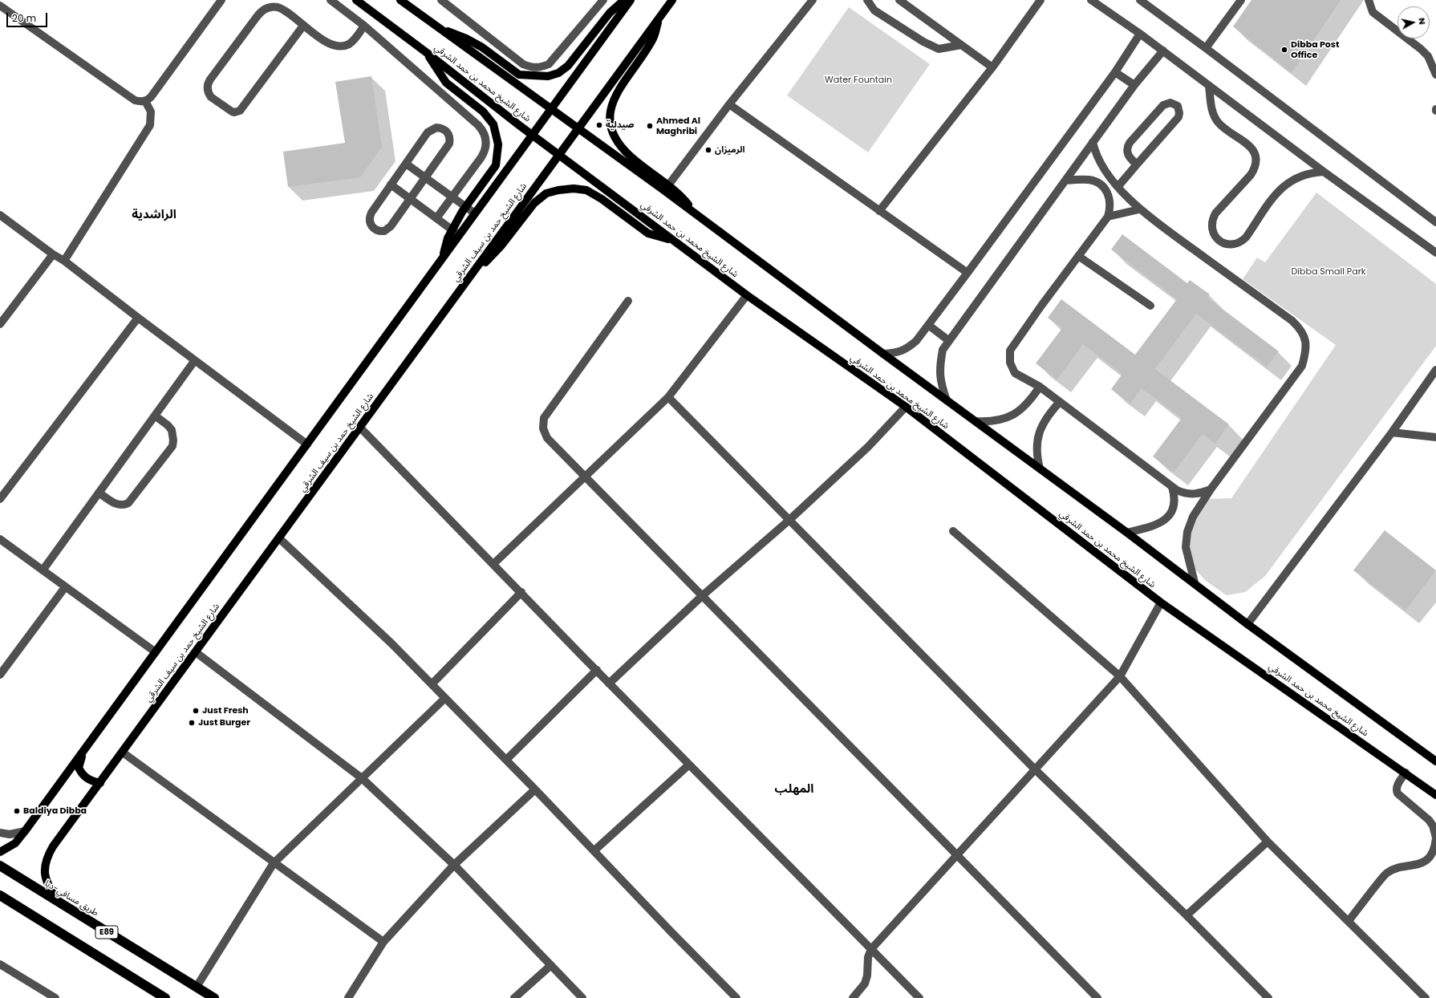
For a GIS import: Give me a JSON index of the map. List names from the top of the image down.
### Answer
{
  "streets": {
    "highway": ["طريق مسافي-دبا", "E89"],
    "main road": ["شارع الشيخ محمد بن حمد الشرقي", "شارع الشيخ حمد بن سيف الشرقي"]
  },
  "crossings": [
    ["شارع الشيخ محمد بن حمد الشرقي", "شارع الشيخ حمد بن سيف الشرقي"],
    ["شارع الشيخ حمد بن سيف الشرقي", "طريق مسافي-دبا"]
  ],
  "districts": ["الراشدية", "المهلب"],
  "parks": ["Water Fountain", "Dibba Small Park"],
  "places": [
    "Dibba Post Office",
    "صيدلية",
    "Ahmed Al Maghribi",
    "الرميزان",
    "Just Fresh",
    "Just Burger",
    "Baldiya Dibba"
  ],
  "scale_bar": "20 m",
  "north": "right"
}
